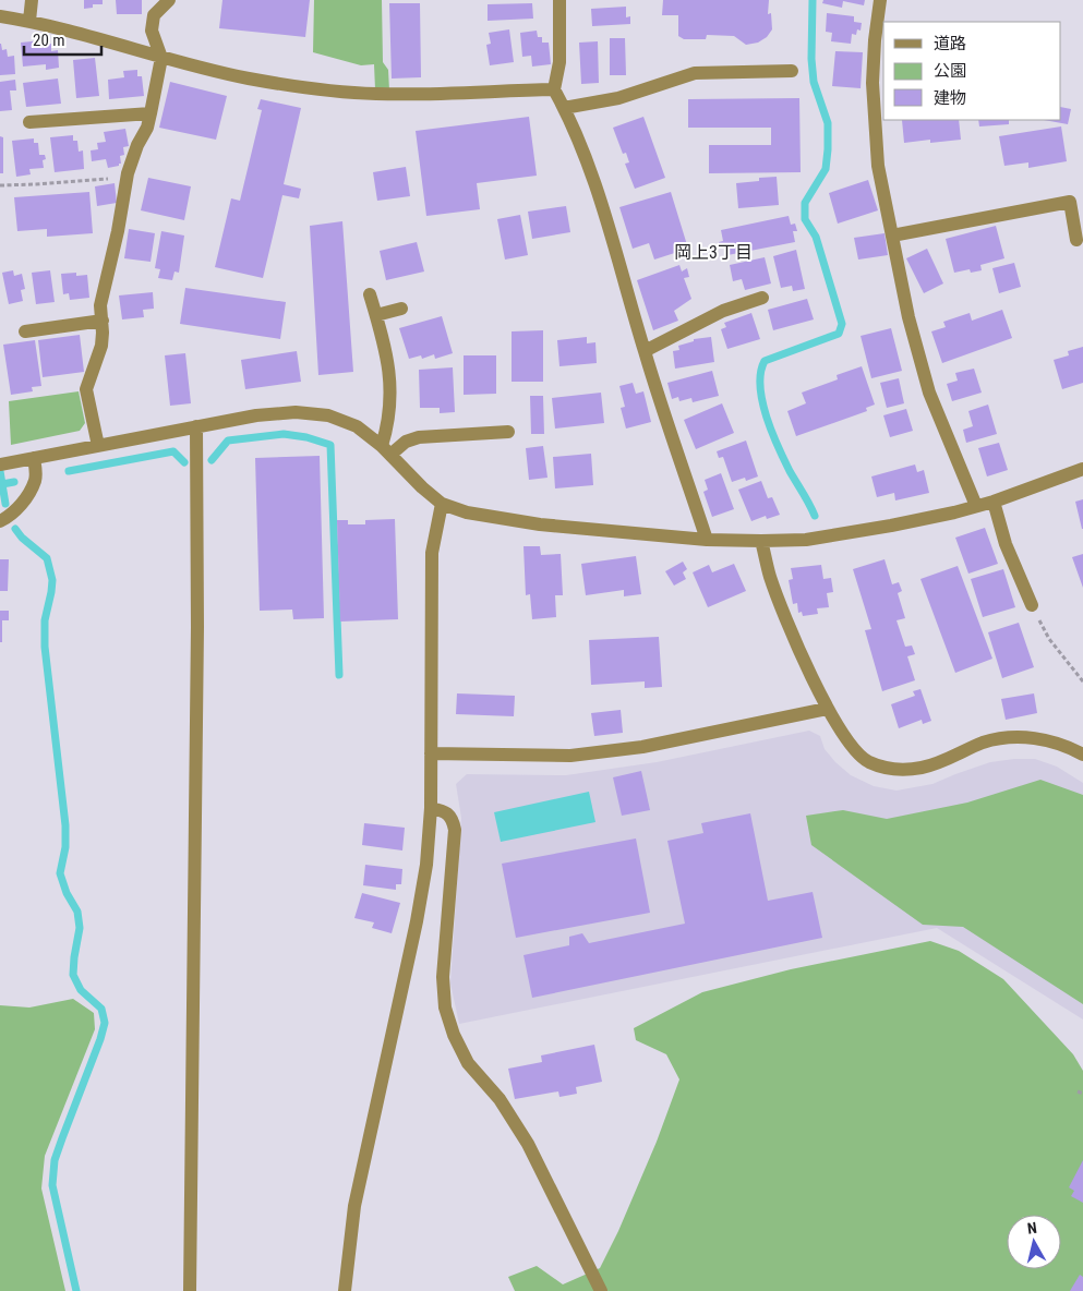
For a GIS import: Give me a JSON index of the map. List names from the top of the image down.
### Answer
{
  "districts": ["岡上3丁目"],
  "legend": ["道路", "公園", "建物"],
  "scale_bar": "20 m",
  "north": "top"
}
